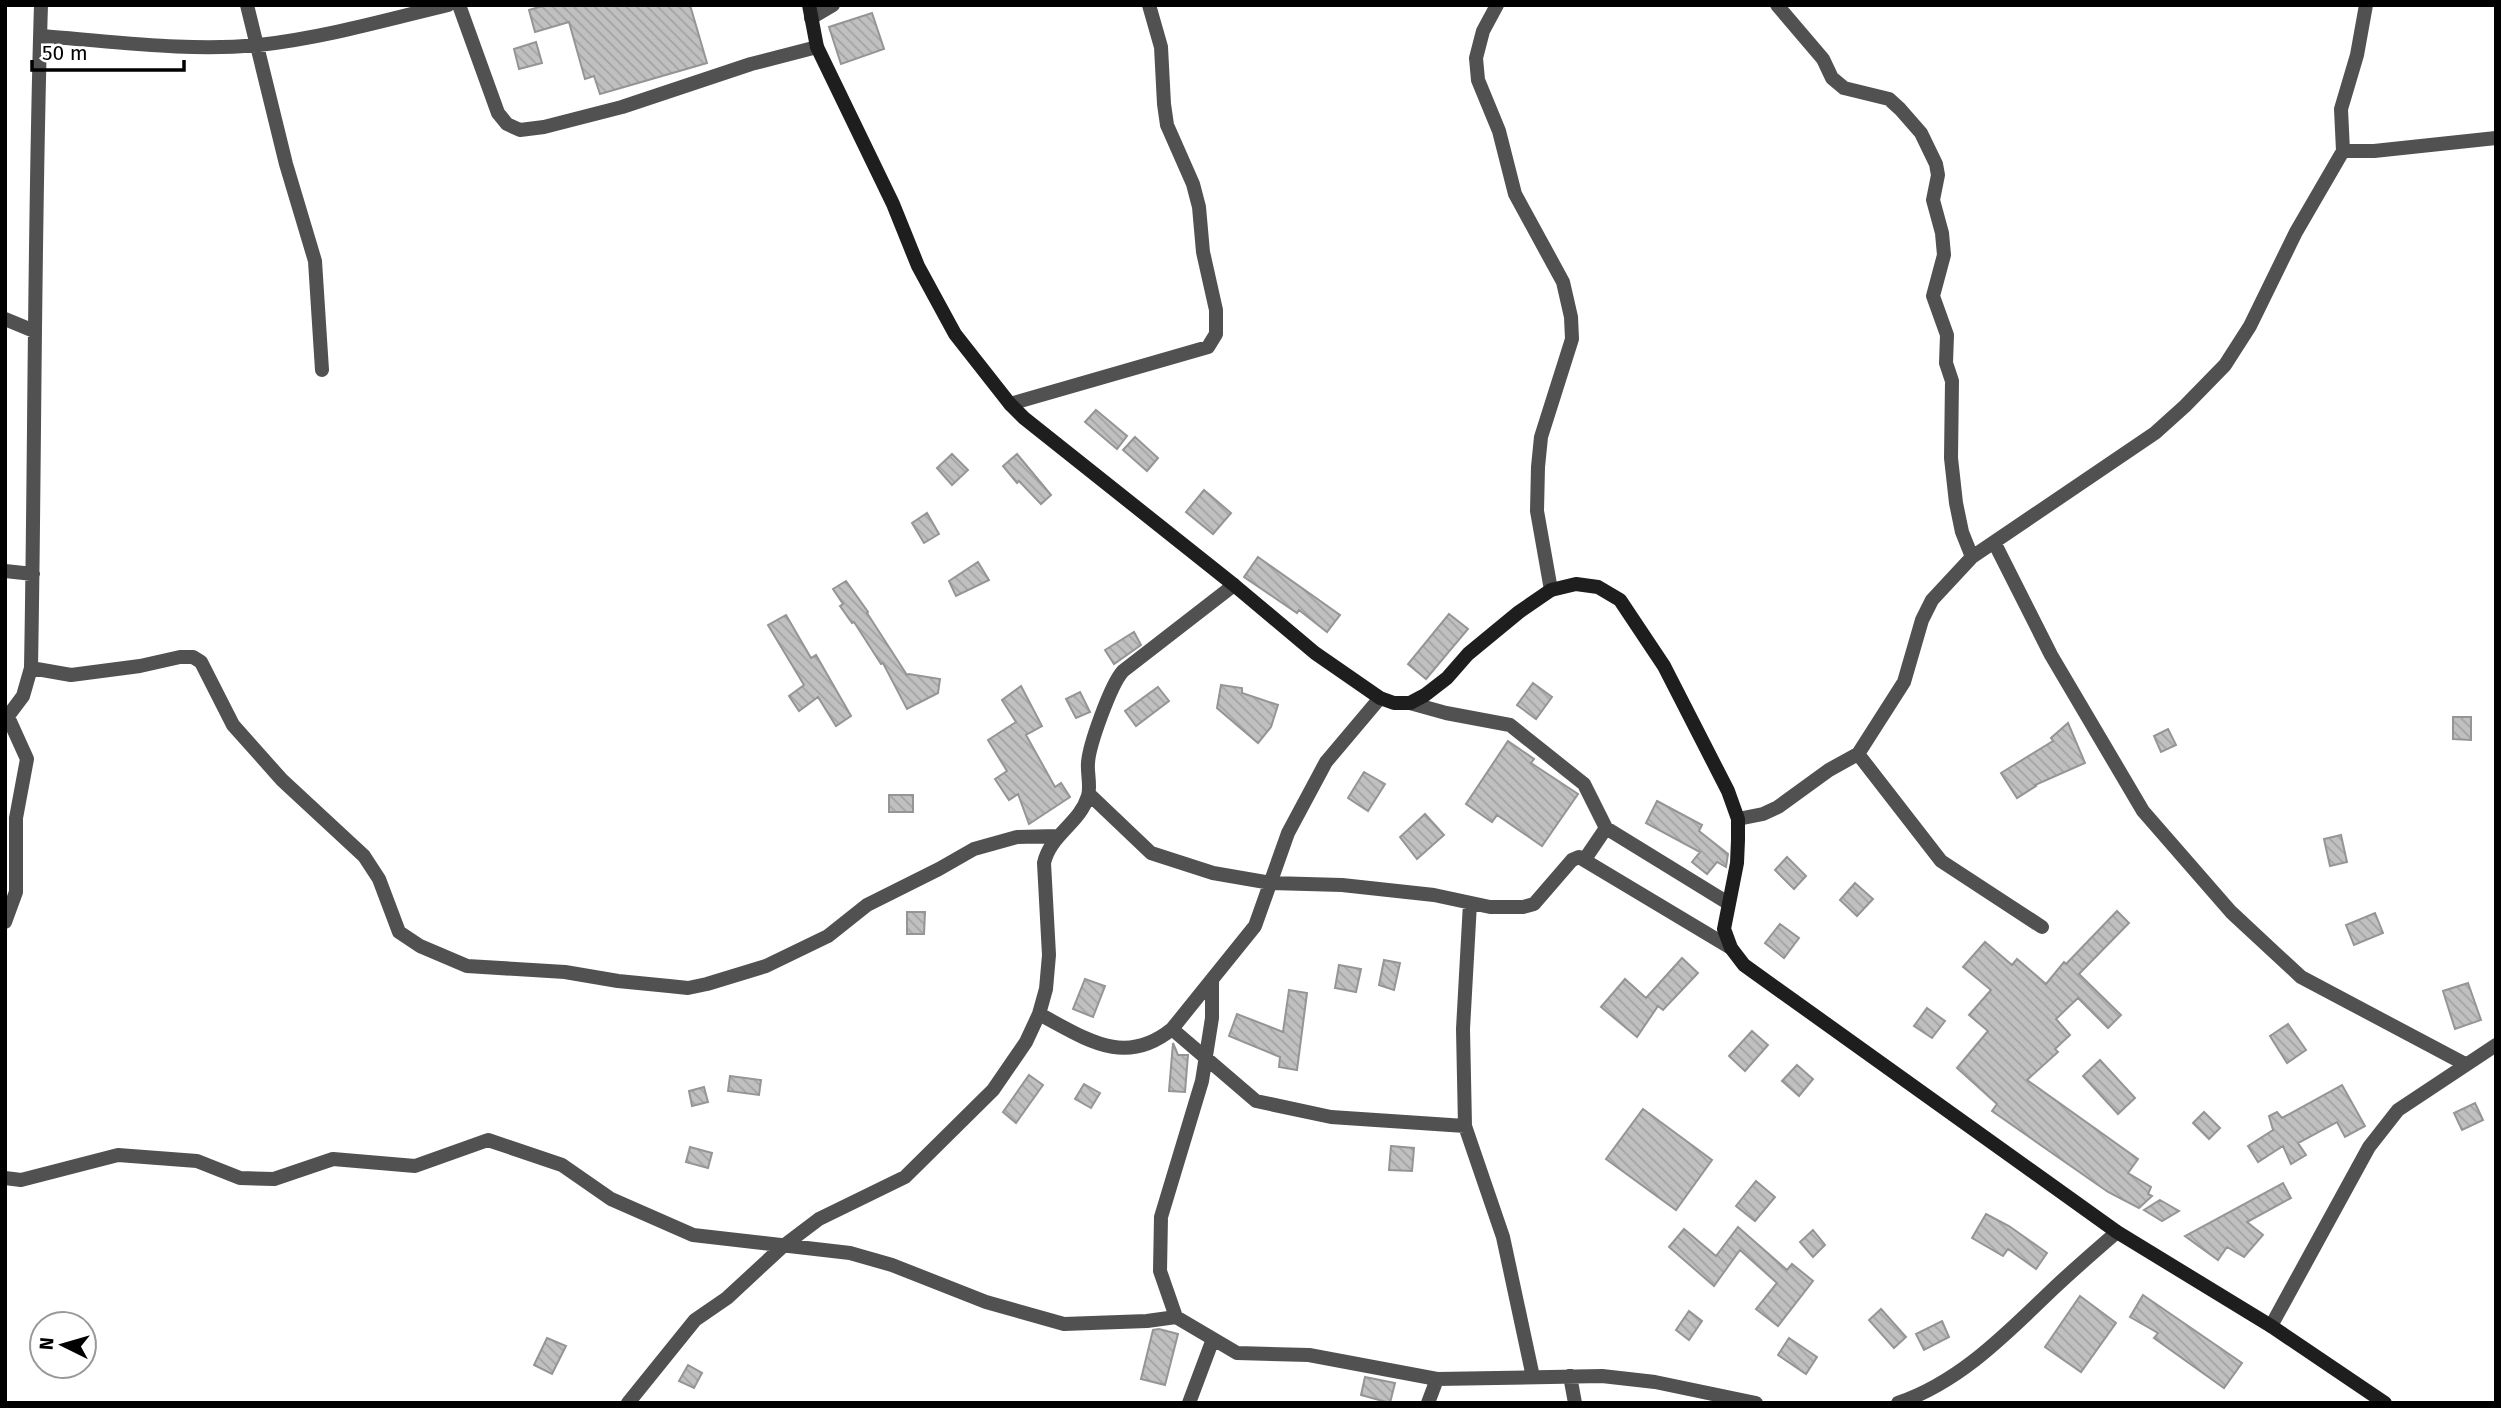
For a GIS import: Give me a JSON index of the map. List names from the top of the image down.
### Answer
{
  "scale_bar": "50 m",
  "north": "left"
}
